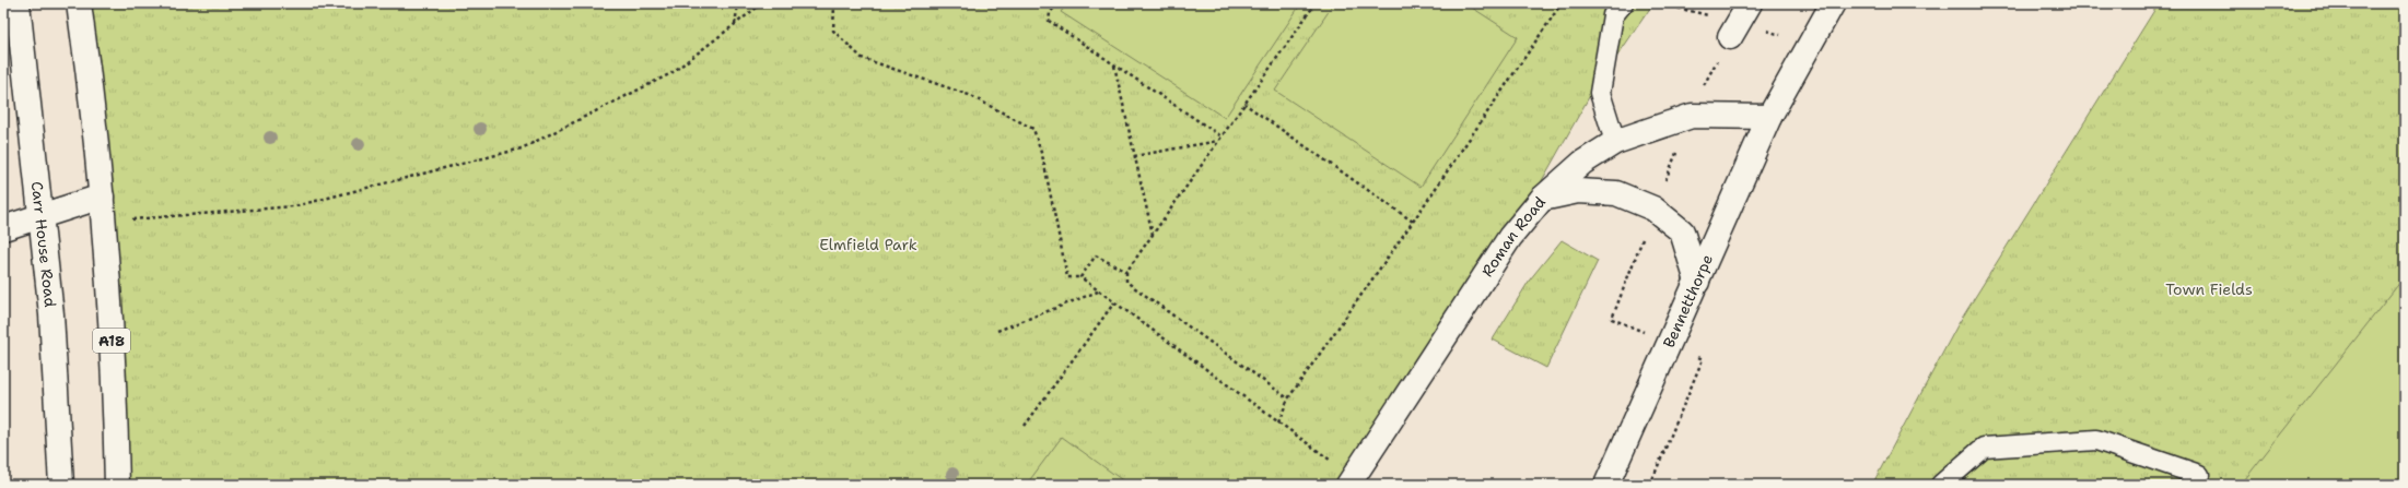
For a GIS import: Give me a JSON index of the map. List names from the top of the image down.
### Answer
{
  "streets": {
    "main road": [
      "Roman Road",
      "Carr House Road",
      "Bennetthorpe",
      "A18"
    ]
  },
  "crossings": [
    ["Roman Road", "Bennetthorpe"]
  ],
  "parks": ["Elmfield Park", "Town Fields"]
}
